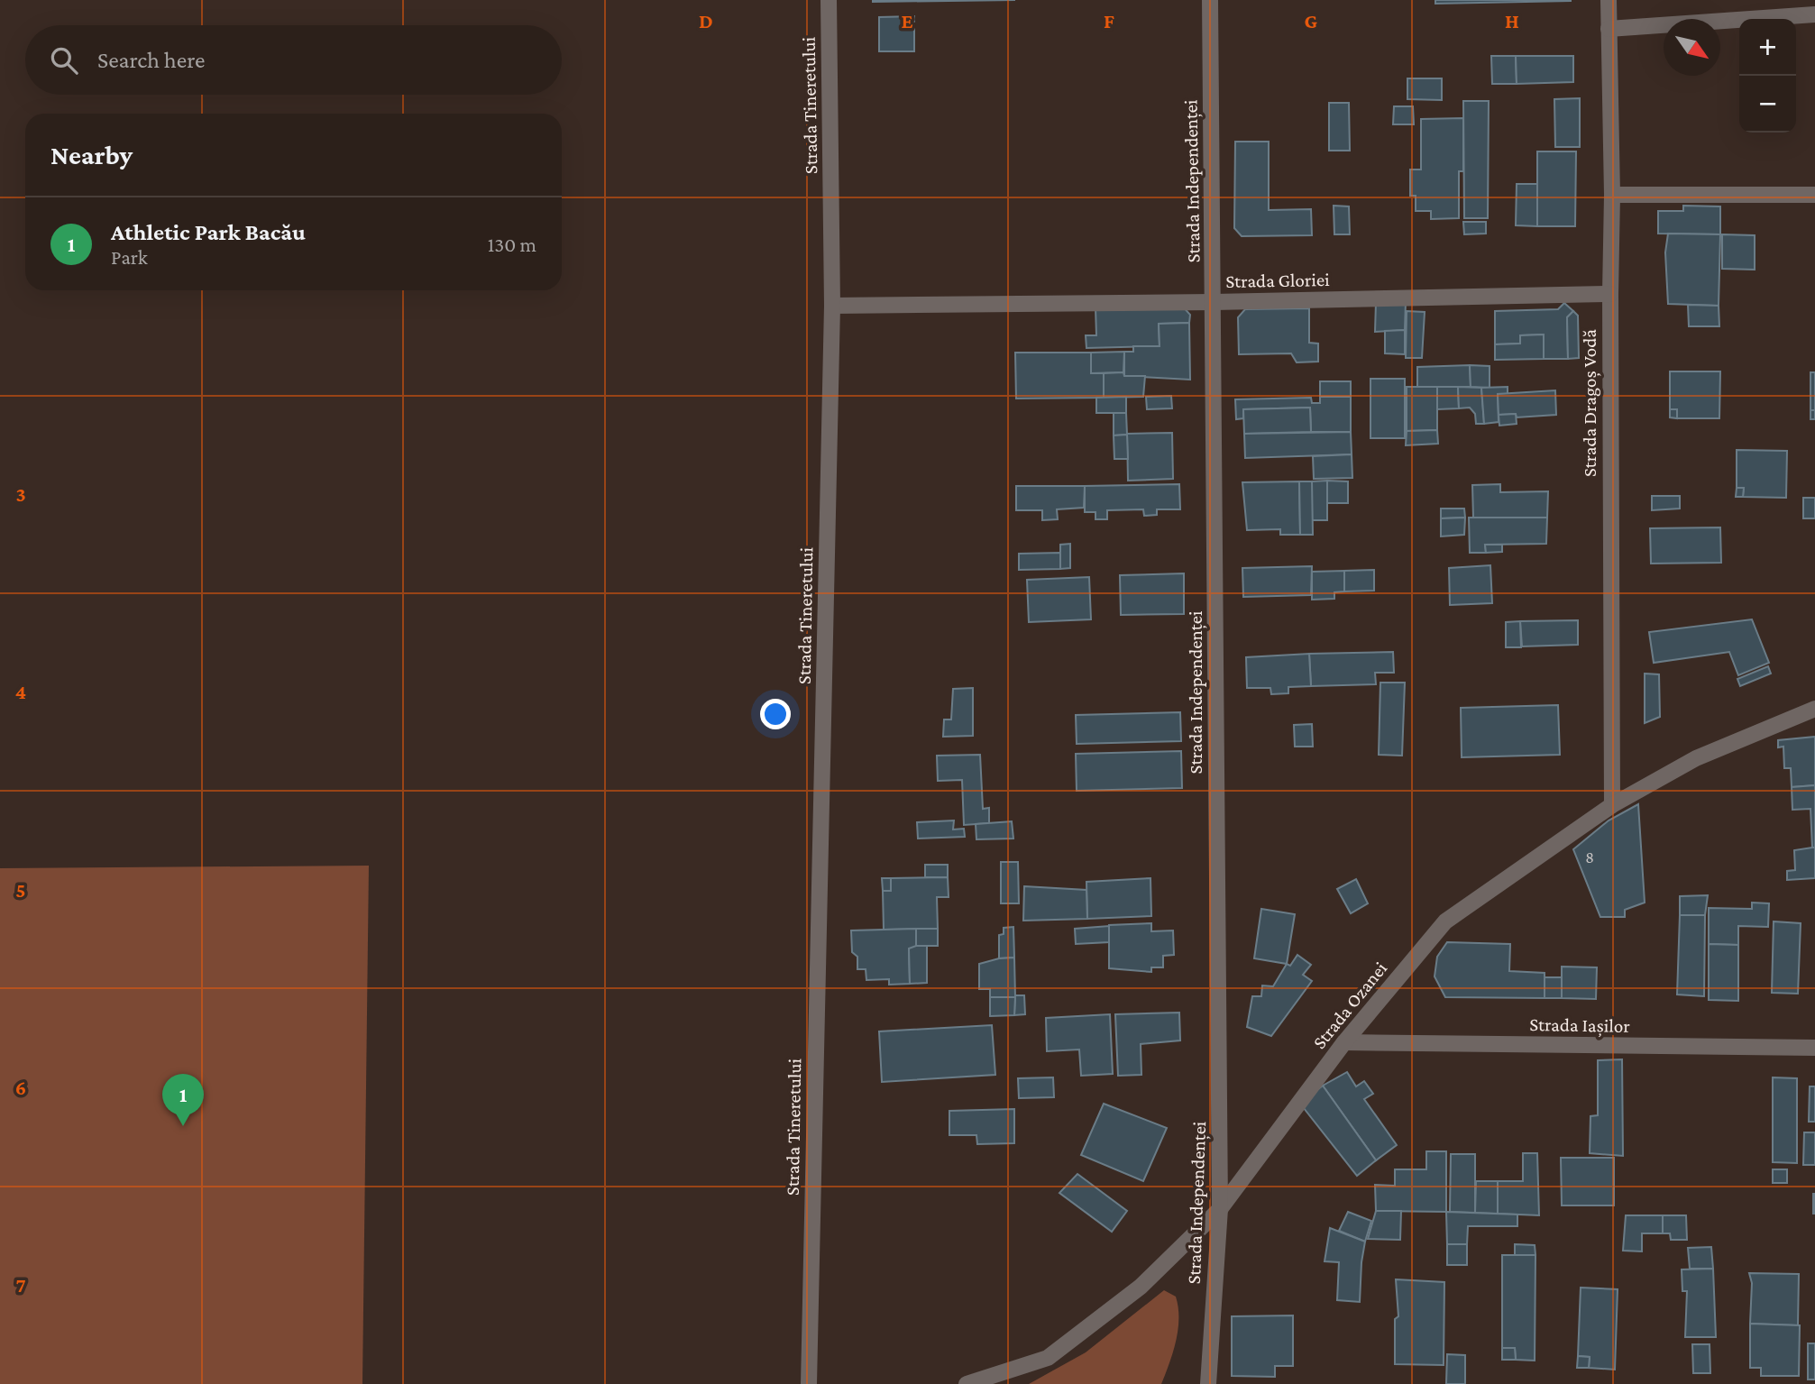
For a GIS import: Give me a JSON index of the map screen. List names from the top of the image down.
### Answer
{
  "streets": {
    "street": [
      "Strada Tineretului",
      "Strada Independenței",
      "Strada Gloriei",
      "Strada Dragoș Vodă",
      "Strada Ozanei",
      "Strada Iașilor"
    ]
  },
  "crossings": [
    ["Strada Tineretului", "Strada Gloriei"],
    ["Strada Independenței", "Strada Gloriei"],
    ["Strada Independenței", "Strada Ozanei"],
    ["Strada Gloriei", "Strada Dragoș Vodă"],
    ["Strada Dragoș Vodă", "Strada Ozanei"],
    ["Strada Ozanei", "Strada Iașilor"]
  ],
  "house_numbers": ["8"],
  "north": "bottom right",
  "page": {
    "map_buttons": ["+", "−"],
    "search": "Search here",
    "heading": "Nearby",
    "list": [
      {
        "mark": "1",
        "name": "Athletic Park Bacău",
        "note": "Park",
        "value": "130 m"
      }
    ],
    "pins": "1"
  },
  "grid": {
    "columns": [
      "D",
      "E",
      "F",
      "G",
      "H"
    ],
    "rows": [
      "3",
      "4",
      "5",
      "6",
      "7"
    ]
  }
}
